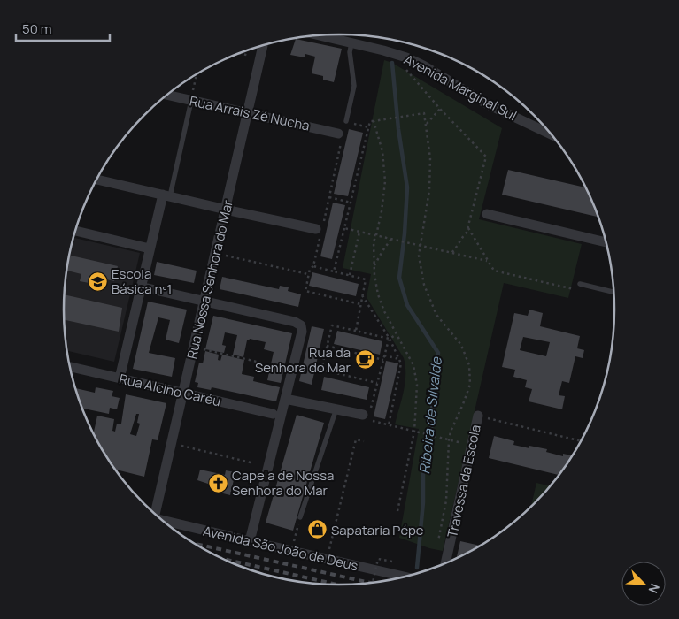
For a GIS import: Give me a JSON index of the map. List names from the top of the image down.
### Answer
{
  "streets": {
    "street": [
      "Avenida Marginal Sul",
      "Rua Arrais Zé Nucha",
      "Rua Nossa Senhora do Mar",
      "Rua Alcino Caréu",
      "Travessa da Escola",
      "Avenida São João de Deus"
    ]
  },
  "crossings": [
    ["Rua Arrais Zé Nucha", "Rua Nossa Senhora do Mar"],
    ["Rua Nossa Senhora do Mar", "Rua Alcino Caréu"]
  ],
  "water": ["Ribeira de Silvalde"],
  "places": {
    "school or university": ["Escola Básica nº1"],
    "cafe": ["Rua da Senhora do Mar"],
    "church": ["Capela de Nossa Senhora do Mar"],
    "shop": ["Sapataria Pépe"]
  },
  "scale_bar": "50 m",
  "north": "bottom right"
}
